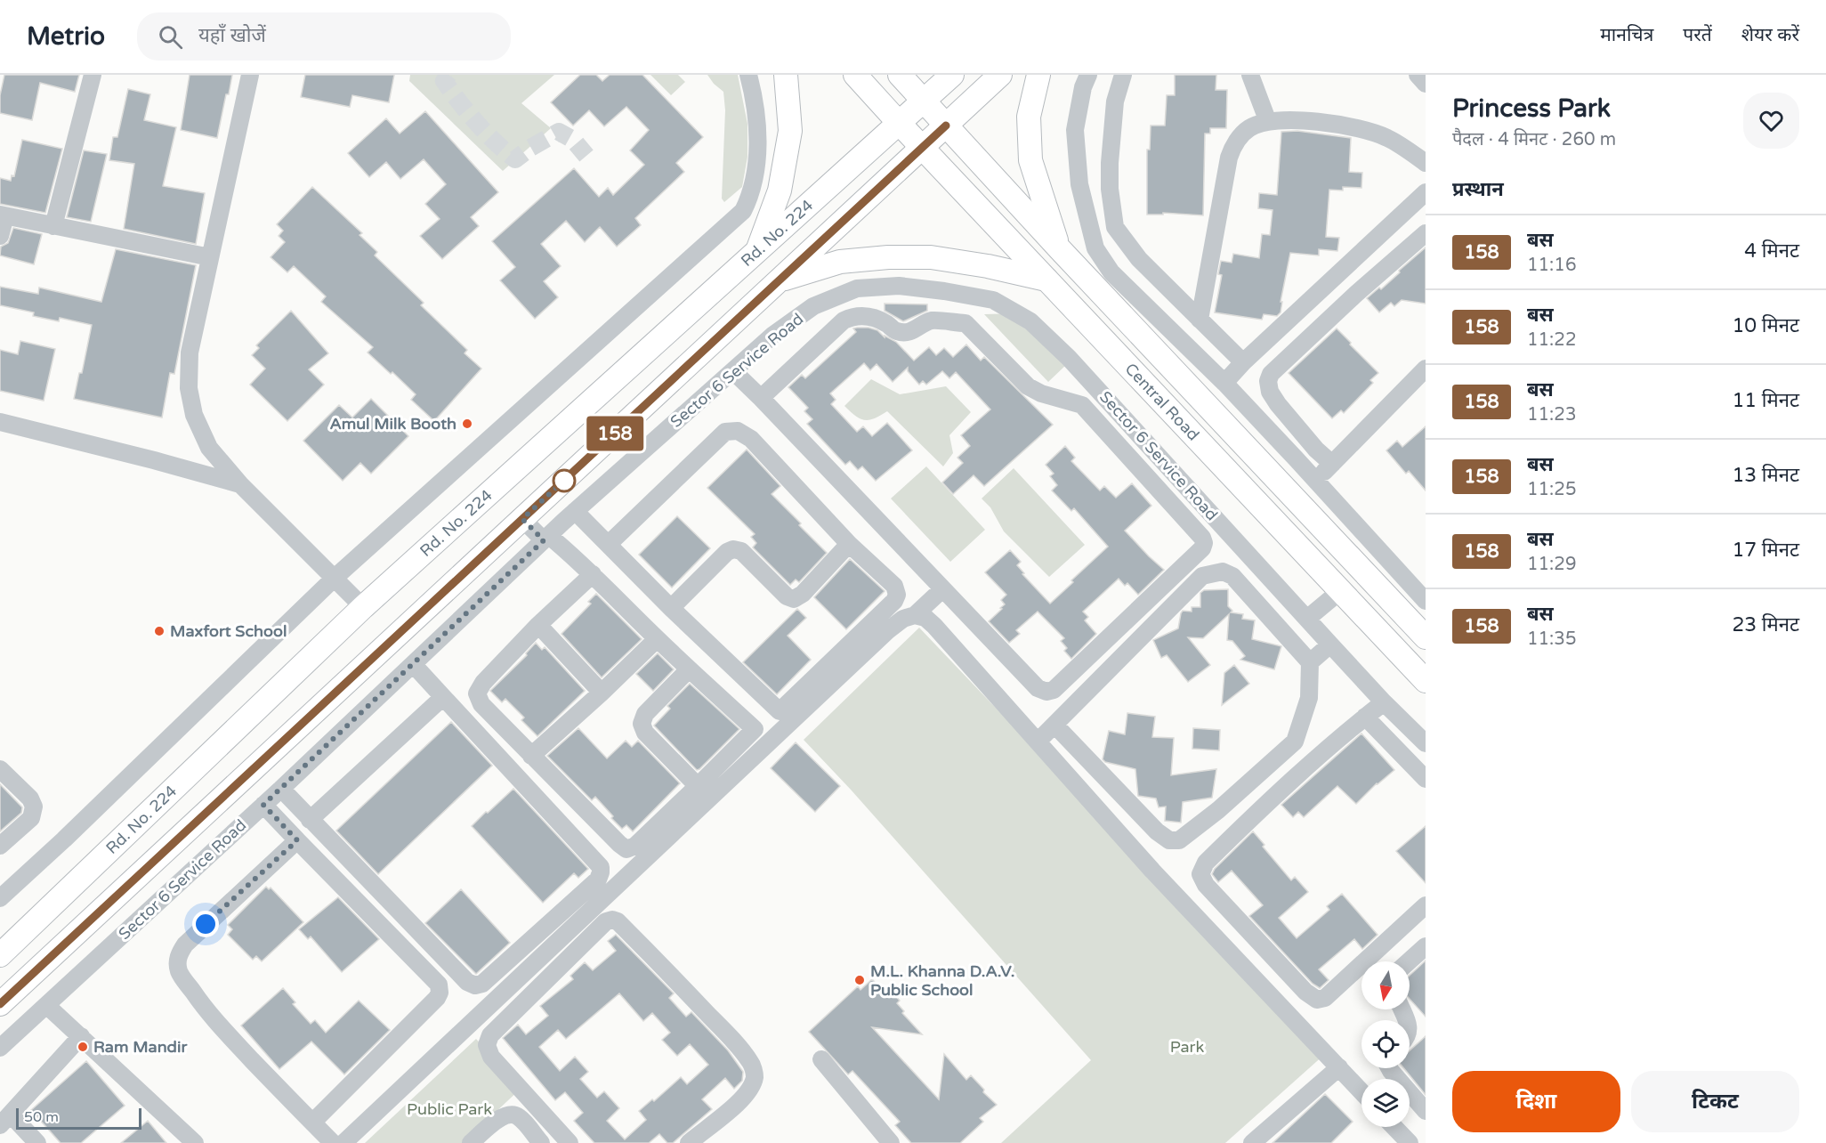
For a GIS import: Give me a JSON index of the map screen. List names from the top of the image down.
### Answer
{
  "streets": {
    "main road": ["Rd. No. 224", "Central Road"],
    "street": ["Sector 6 Service Road"]
  },
  "crossings": [
    ["Rd. No. 224", "Central Road"]
  ],
  "parks": ["Park", "Public Park"],
  "places": [
    "Amul Milk Booth",
    "Maxfort School",
    "M.L. Khanna D.A.V. Public School",
    "Ram Mandir"
  ],
  "lines": ["bus line 158"],
  "scale_bar": "50 m",
  "north": "bottom",
  "page": {
    "header": "Metrio",
    "search": "यहाँ खोजें",
    "nav": ["मानचित्र", "परतें", "शेयर करें"],
    "on_map": "158",
    "heading": [
      ["Princess Park", "पैदल · 4 मिनट · 260 m"],
      "प्रस्थान"
    ],
    "list": [
      {
        "mark": "158",
        "name": "बस",
        "note": "11:16",
        "value": "4 मिनट"
      },
      {
        "mark": "158",
        "name": "बस",
        "note": "11:22",
        "value": "10 मिनट"
      },
      {
        "mark": "158",
        "name": "बस",
        "note": "11:23",
        "value": "11 मिनट"
      },
      {
        "mark": "158",
        "name": "बस",
        "note": "11:25",
        "value": "13 मिनट"
      },
      {
        "mark": "158",
        "name": "बस",
        "note": "11:29",
        "value": "17 मिनट"
      },
      {
        "mark": "158",
        "name": "बस",
        "note": "11:35",
        "value": "23 मिनट"
      }
    ],
    "buttons": ["दिशा", "टिकट"],
    "scale": "50 m"
  }
}
